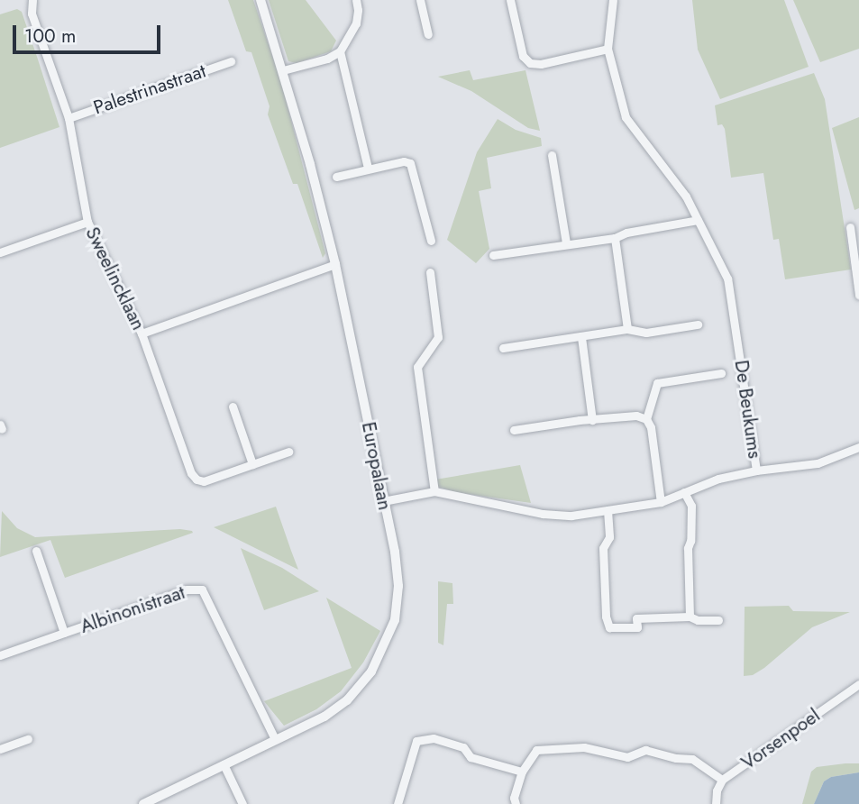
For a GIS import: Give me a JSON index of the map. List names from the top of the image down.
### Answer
{
  "streets": {
    "street": [
      "Palestrinastraat",
      "Sweelincklaan",
      "De Beukums",
      "Europalaan",
      "Albinonistraat",
      "Vorsenpoel"
    ]
  },
  "crossings": [
    ["Palestrinastraat", "Sweelincklaan"],
    ["De Beukums", "Europalaan"],
    ["Europalaan", "Albinonistraat"]
  ],
  "scale_bar": "100 m"
}
